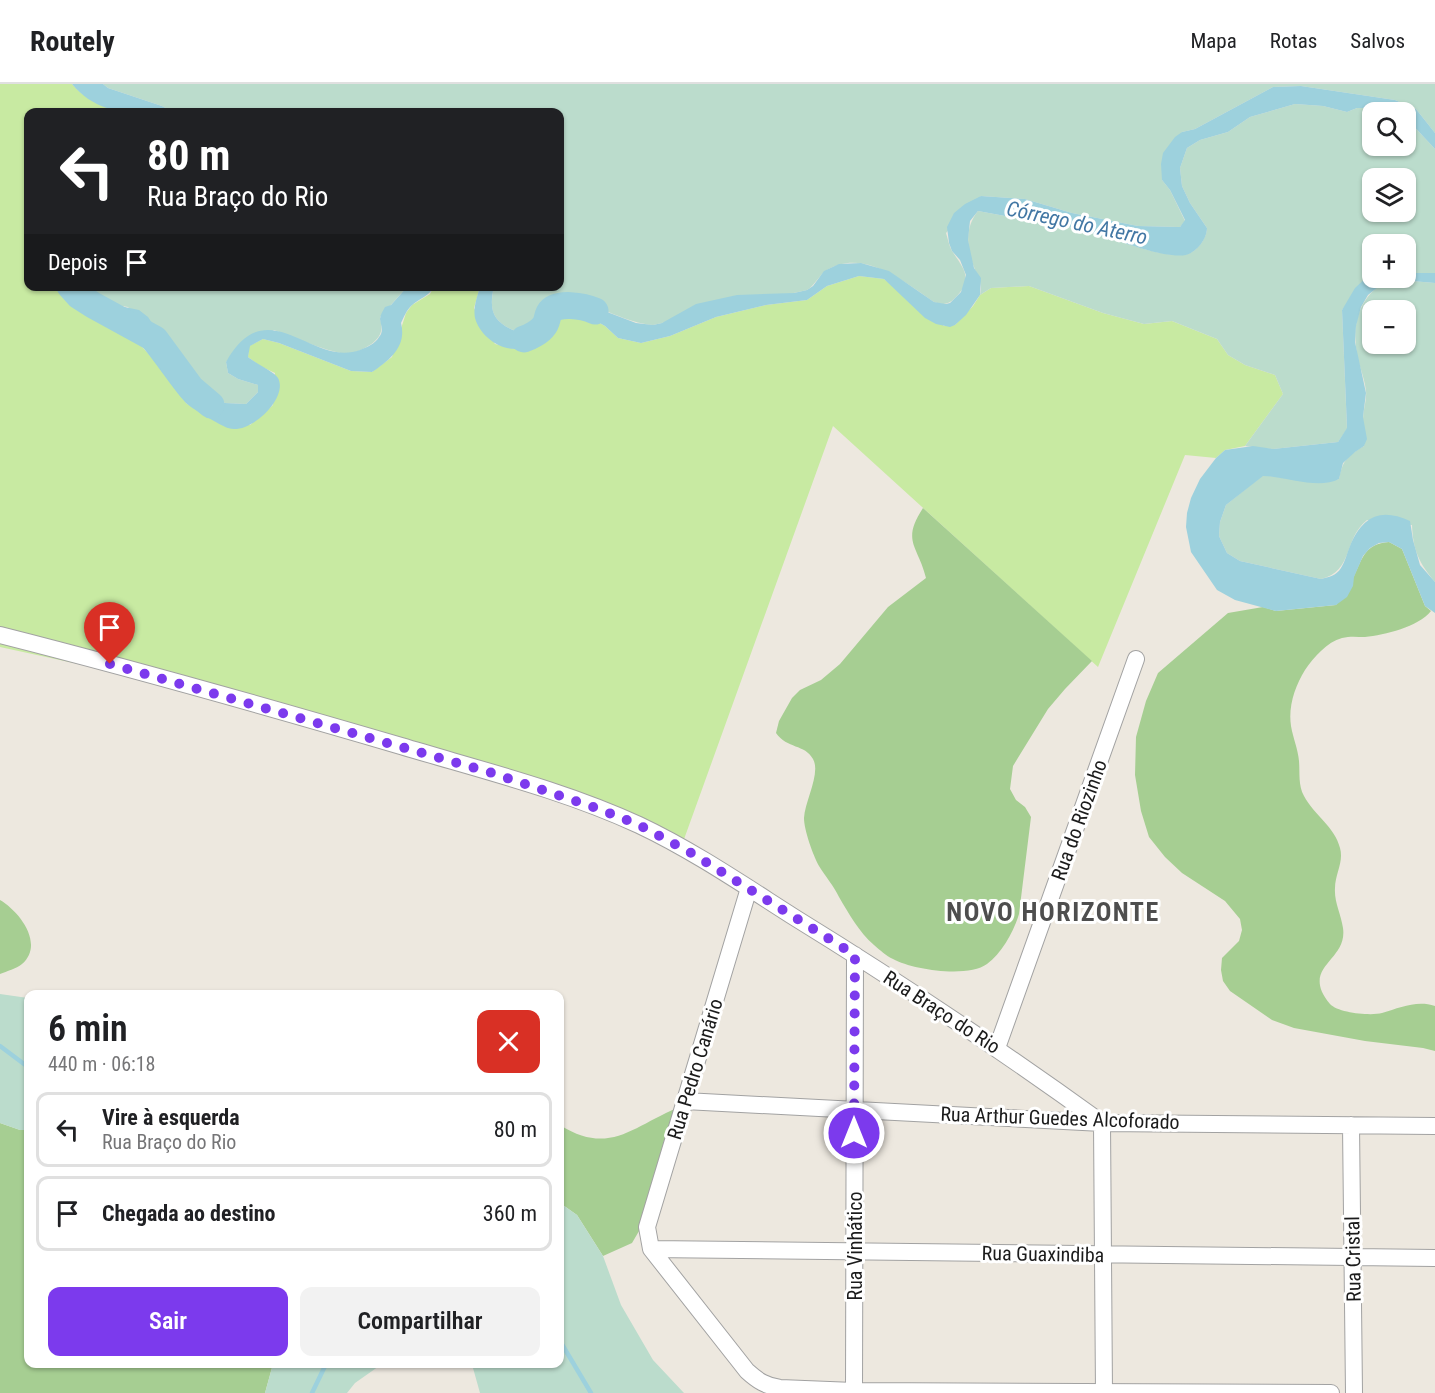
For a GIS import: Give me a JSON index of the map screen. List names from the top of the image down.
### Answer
{
  "streets": {
    "street": [
      "Rua do Riozinho",
      "Rua Braço do Rio",
      "Rua Pedro Canário",
      "Rua Arthur Guedes Alcoforado",
      "Rua Vinhático",
      "Rua Guaxindiba",
      "Rua Cristal"
    ]
  },
  "crossings": [
    ["Rua do Riozinho", "Rua Braço do Rio"],
    ["Rua Braço do Rio", "Rua Pedro Canário"],
    ["Rua Braço do Rio", "Rua Arthur Guedes Alcoforado"],
    ["Rua Braço do Rio", "Rua Vinhático"],
    ["Rua Pedro Canário", "Rua Arthur Guedes Alcoforado"],
    ["Rua Pedro Canário", "Rua Guaxindiba"],
    ["Rua Arthur Guedes Alcoforado", "Rua Vinhático"],
    ["Rua Arthur Guedes Alcoforado", "Rua Cristal"],
    ["Rua Vinhático", "Rua Guaxindiba"],
    ["Rua Guaxindiba", "Rua Cristal"]
  ],
  "districts": ["NOVO HORIZONTE"],
  "water": ["Córrego do Aterro"],
  "page": {
    "header": "Routely",
    "nav": ["Mapa", "Rotas", "Salvos"],
    "map_buttons": ["+", "−"],
    "turn": ["80 m", "Rua Braço do Rio"],
    "then": "Depois",
    "heading": ["6 min", "440 m · 06:18"],
    "list": [
      {
        "name": "Vire à esquerda",
        "note": "Rua Braço do Rio",
        "value": "80 m"
      },
      {
        "name": "Chegada ao destino",
        "value": "360 m"
      }
    ],
    "buttons": ["Sair", "Compartilhar"]
  }
}
